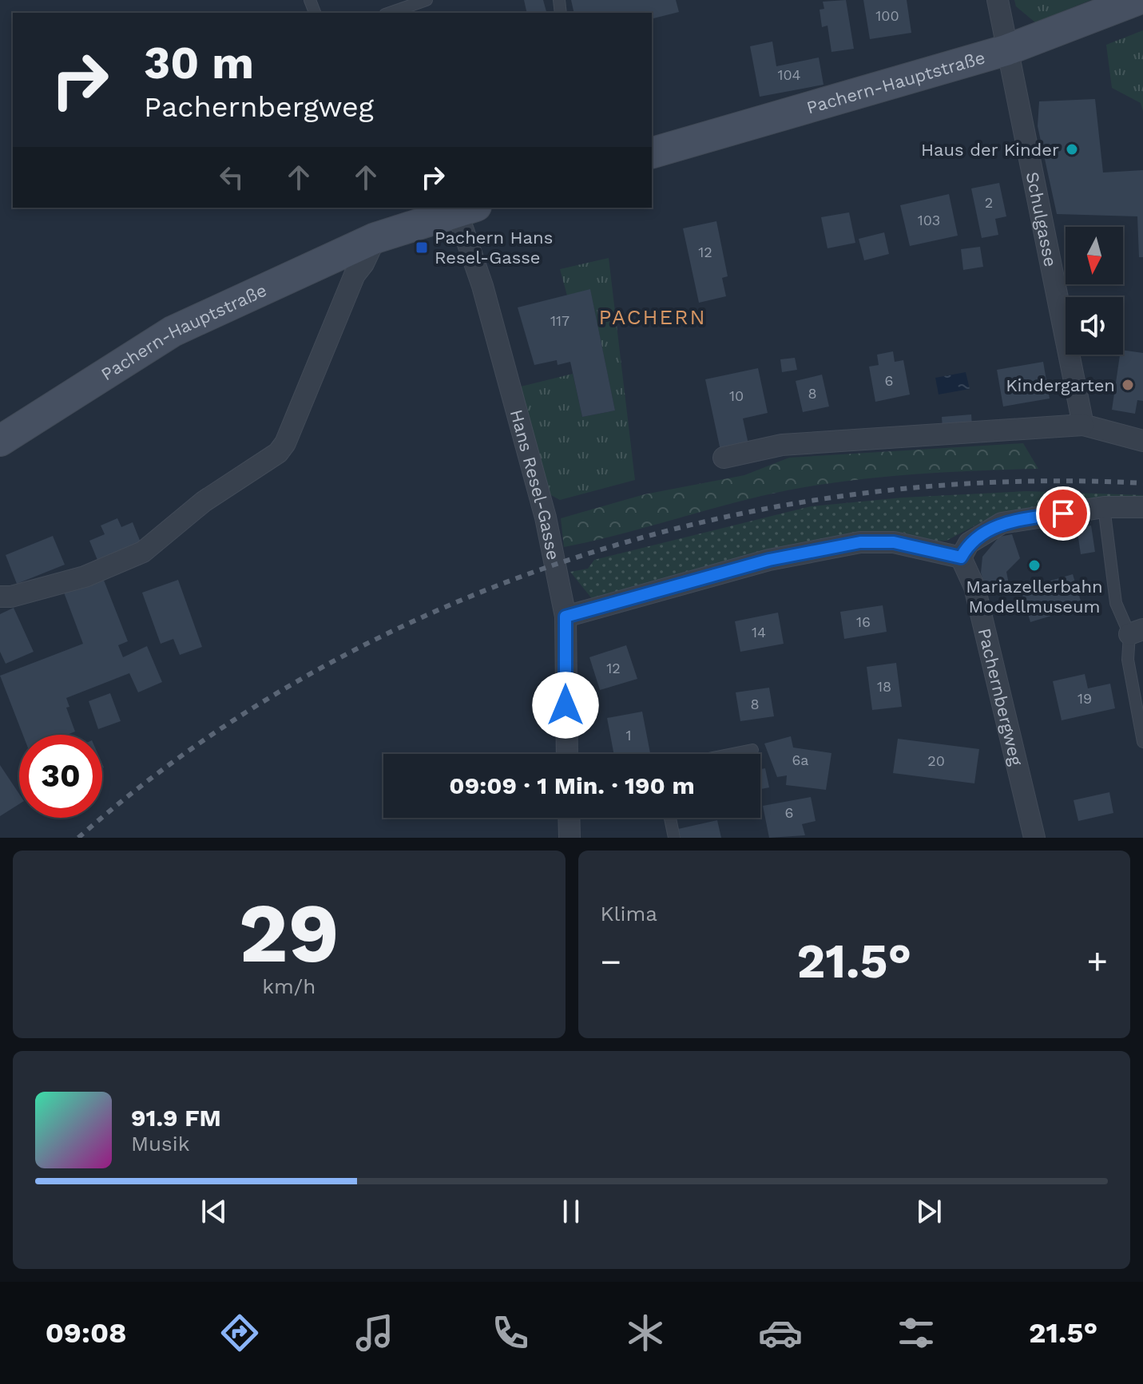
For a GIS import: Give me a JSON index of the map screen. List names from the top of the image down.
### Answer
{
  "streets": {
    "main road": ["Pachern-Hauptstraße"],
    "street": ["Schulgasse", "Hans Resel-Gasse", "Pachernbergweg"]
  },
  "crossings": [
    ["Pachern-Hauptstraße", "Schulgasse"],
    ["Pachern-Hauptstraße", "Hans Resel-Gasse"]
  ],
  "districts": ["PACHERN"],
  "places": {
    "other": ["Haus der Kinder", "Kindergarten", "Mariazellerbahn Modellmuseum"],
    "transit": ["Pachern Hans Resel-Gasse"]
  },
  "house_numbers": [
    "100",
    "104",
    "2",
    "103",
    "12",
    "117",
    "6",
    "8",
    "10",
    "16",
    "14",
    "12",
    "18",
    "19",
    "8",
    "1",
    "6a",
    "20",
    "6"
  ],
  "north": "bottom",
  "page": {
    "turn": ["30 m", "Pachernbergweg"],
    "limit": "30",
    "trip": "09:09 · 1 Min. · 190 m",
    "tile": [
      ["29", "km/h"],
      "Klima"
    ],
    "heat": ["−", "21.5°", "+"],
    "song": ["91.9 FM", "Musik"],
    "tabs": ["09:08", "21.5°"]
  }
}
